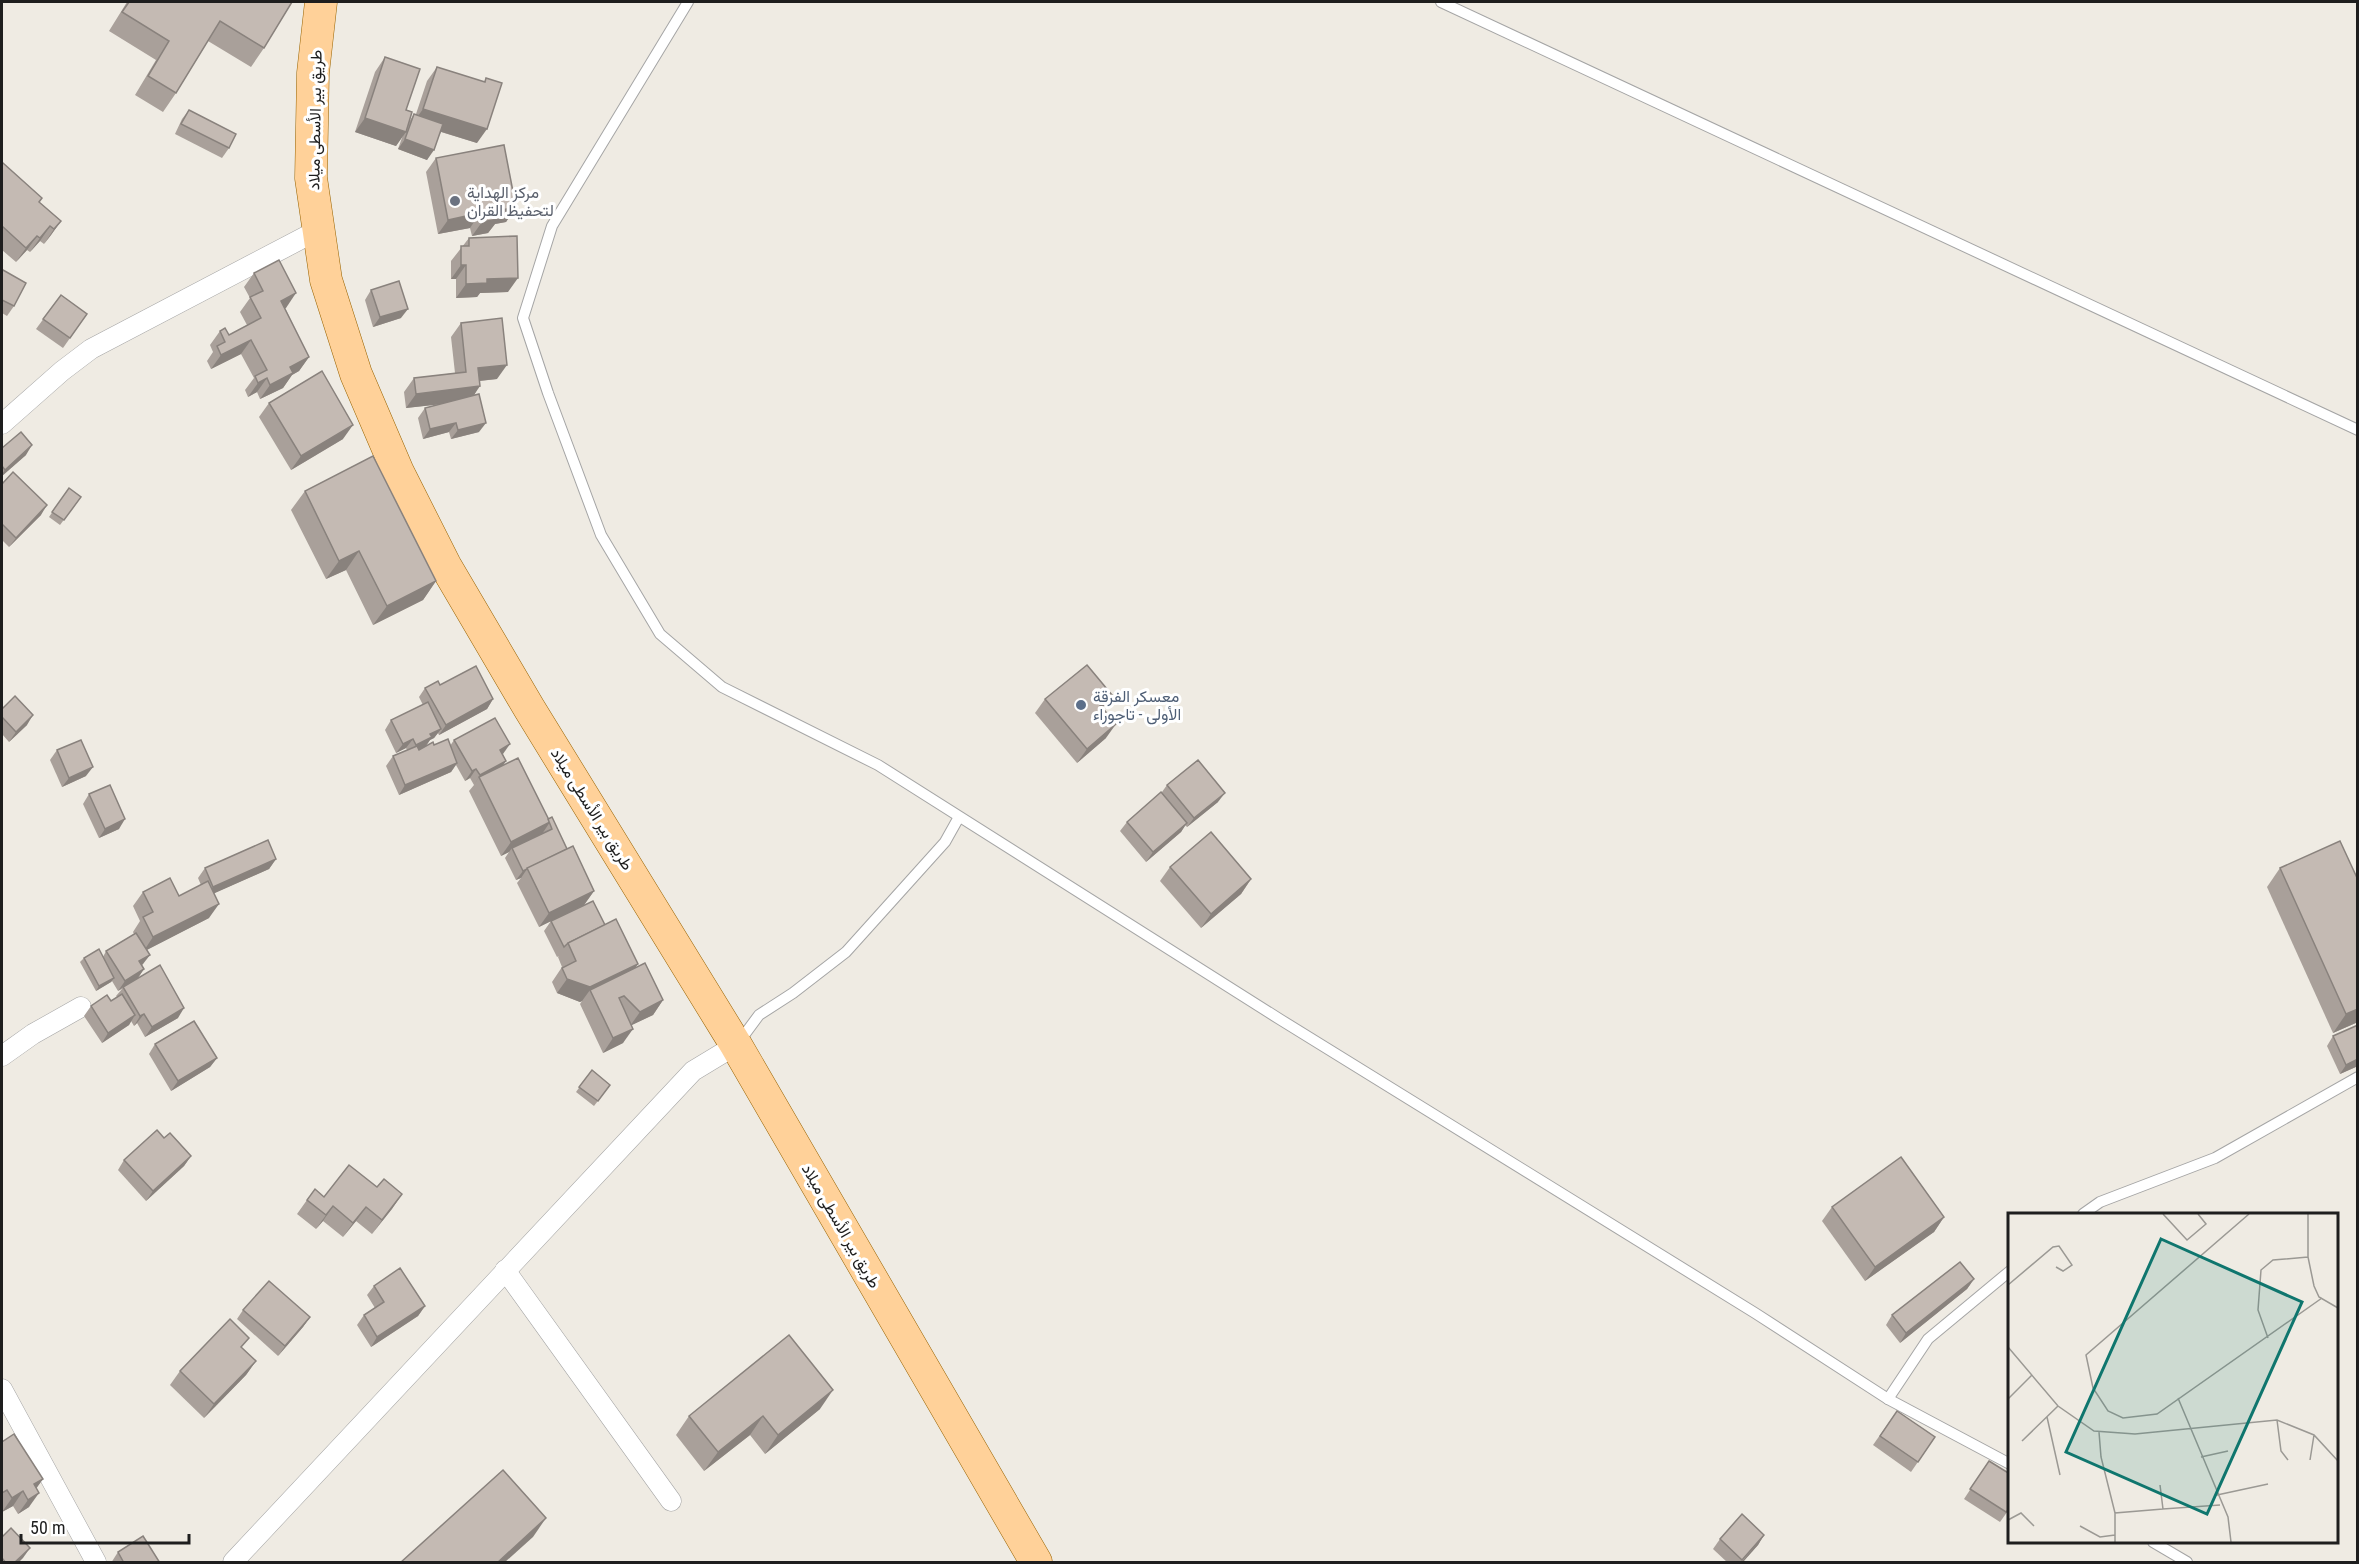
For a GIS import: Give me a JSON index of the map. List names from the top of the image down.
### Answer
{
  "streets": {
    "main road": ["طريق بير الأسطى ميلاد"]
  },
  "places": ["مركز الهداية لتحفيظ القران", "معسكر الفرقة الأولى - تاجوراء"],
  "scale_bar": "50 m"
}
